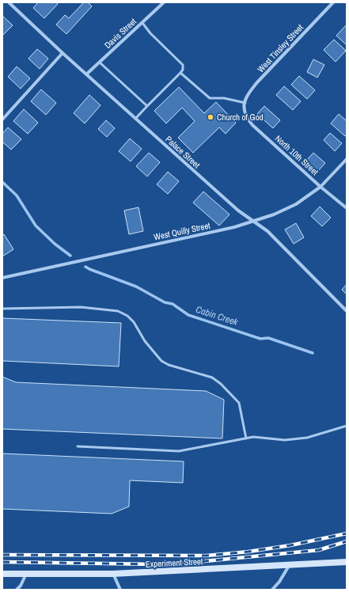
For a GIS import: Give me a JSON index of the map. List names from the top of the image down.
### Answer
{
  "streets": {
    "main road": ["Experiment Street"],
    "street": [
      "Davis Street",
      "West Tinsley Street",
      "Palace Street",
      "North 10th Street",
      "West Quilly Street"
    ]
  },
  "crossings": [
    ["Davis Street", "Palace Street"],
    ["West Tinsley Street", "North 10th Street"],
    ["Palace Street", "West Quilly Street"],
    ["North 10th Street", "West Quilly Street"]
  ],
  "water": ["Cabin Creek"],
  "places": ["Church of God"]
}
